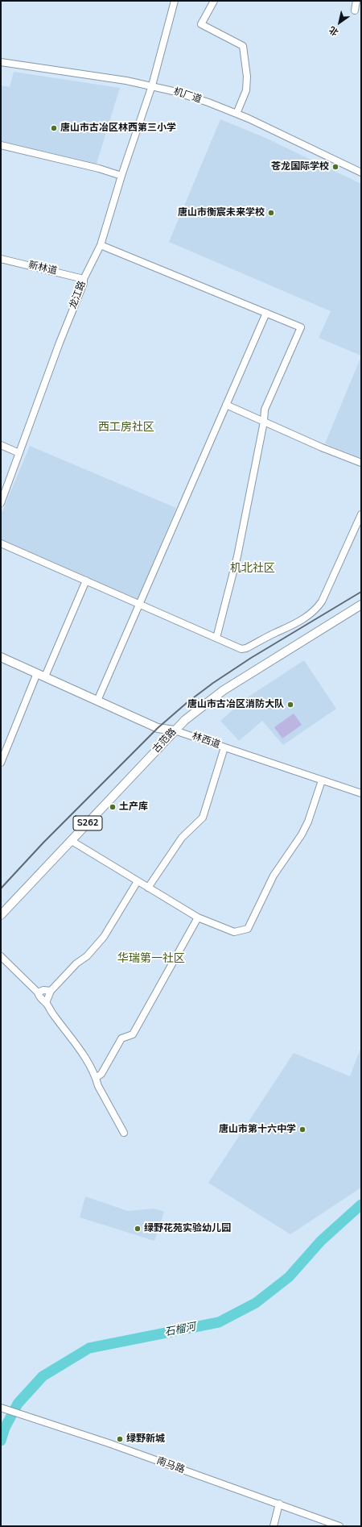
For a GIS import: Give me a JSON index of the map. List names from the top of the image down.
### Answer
{
  "streets": {
    "main road": ["古范路", "林西道", "S262"],
    "street": [
      "机厂道",
      "新林道",
      "龙江路",
      "南马路"
    ]
  },
  "crossings": [
    ["机厂道", "龙江路"],
    ["新林道", "龙江路"],
    ["古范路", "林西道"]
  ],
  "districts": ["西工房社区", "机北社区", "华瑞第一社区"],
  "water": ["石榴河"],
  "places": [
    "唐山市古冶区林西第三小学",
    "苍龙国际学校",
    "唐山市衡宸未来学校",
    "唐山市古冶区消防大队",
    "土产库",
    "唐山市第十六中学",
    "绿野花苑实验幼儿园",
    "绿野新城"
  ],
  "north": "bottom left"
}
